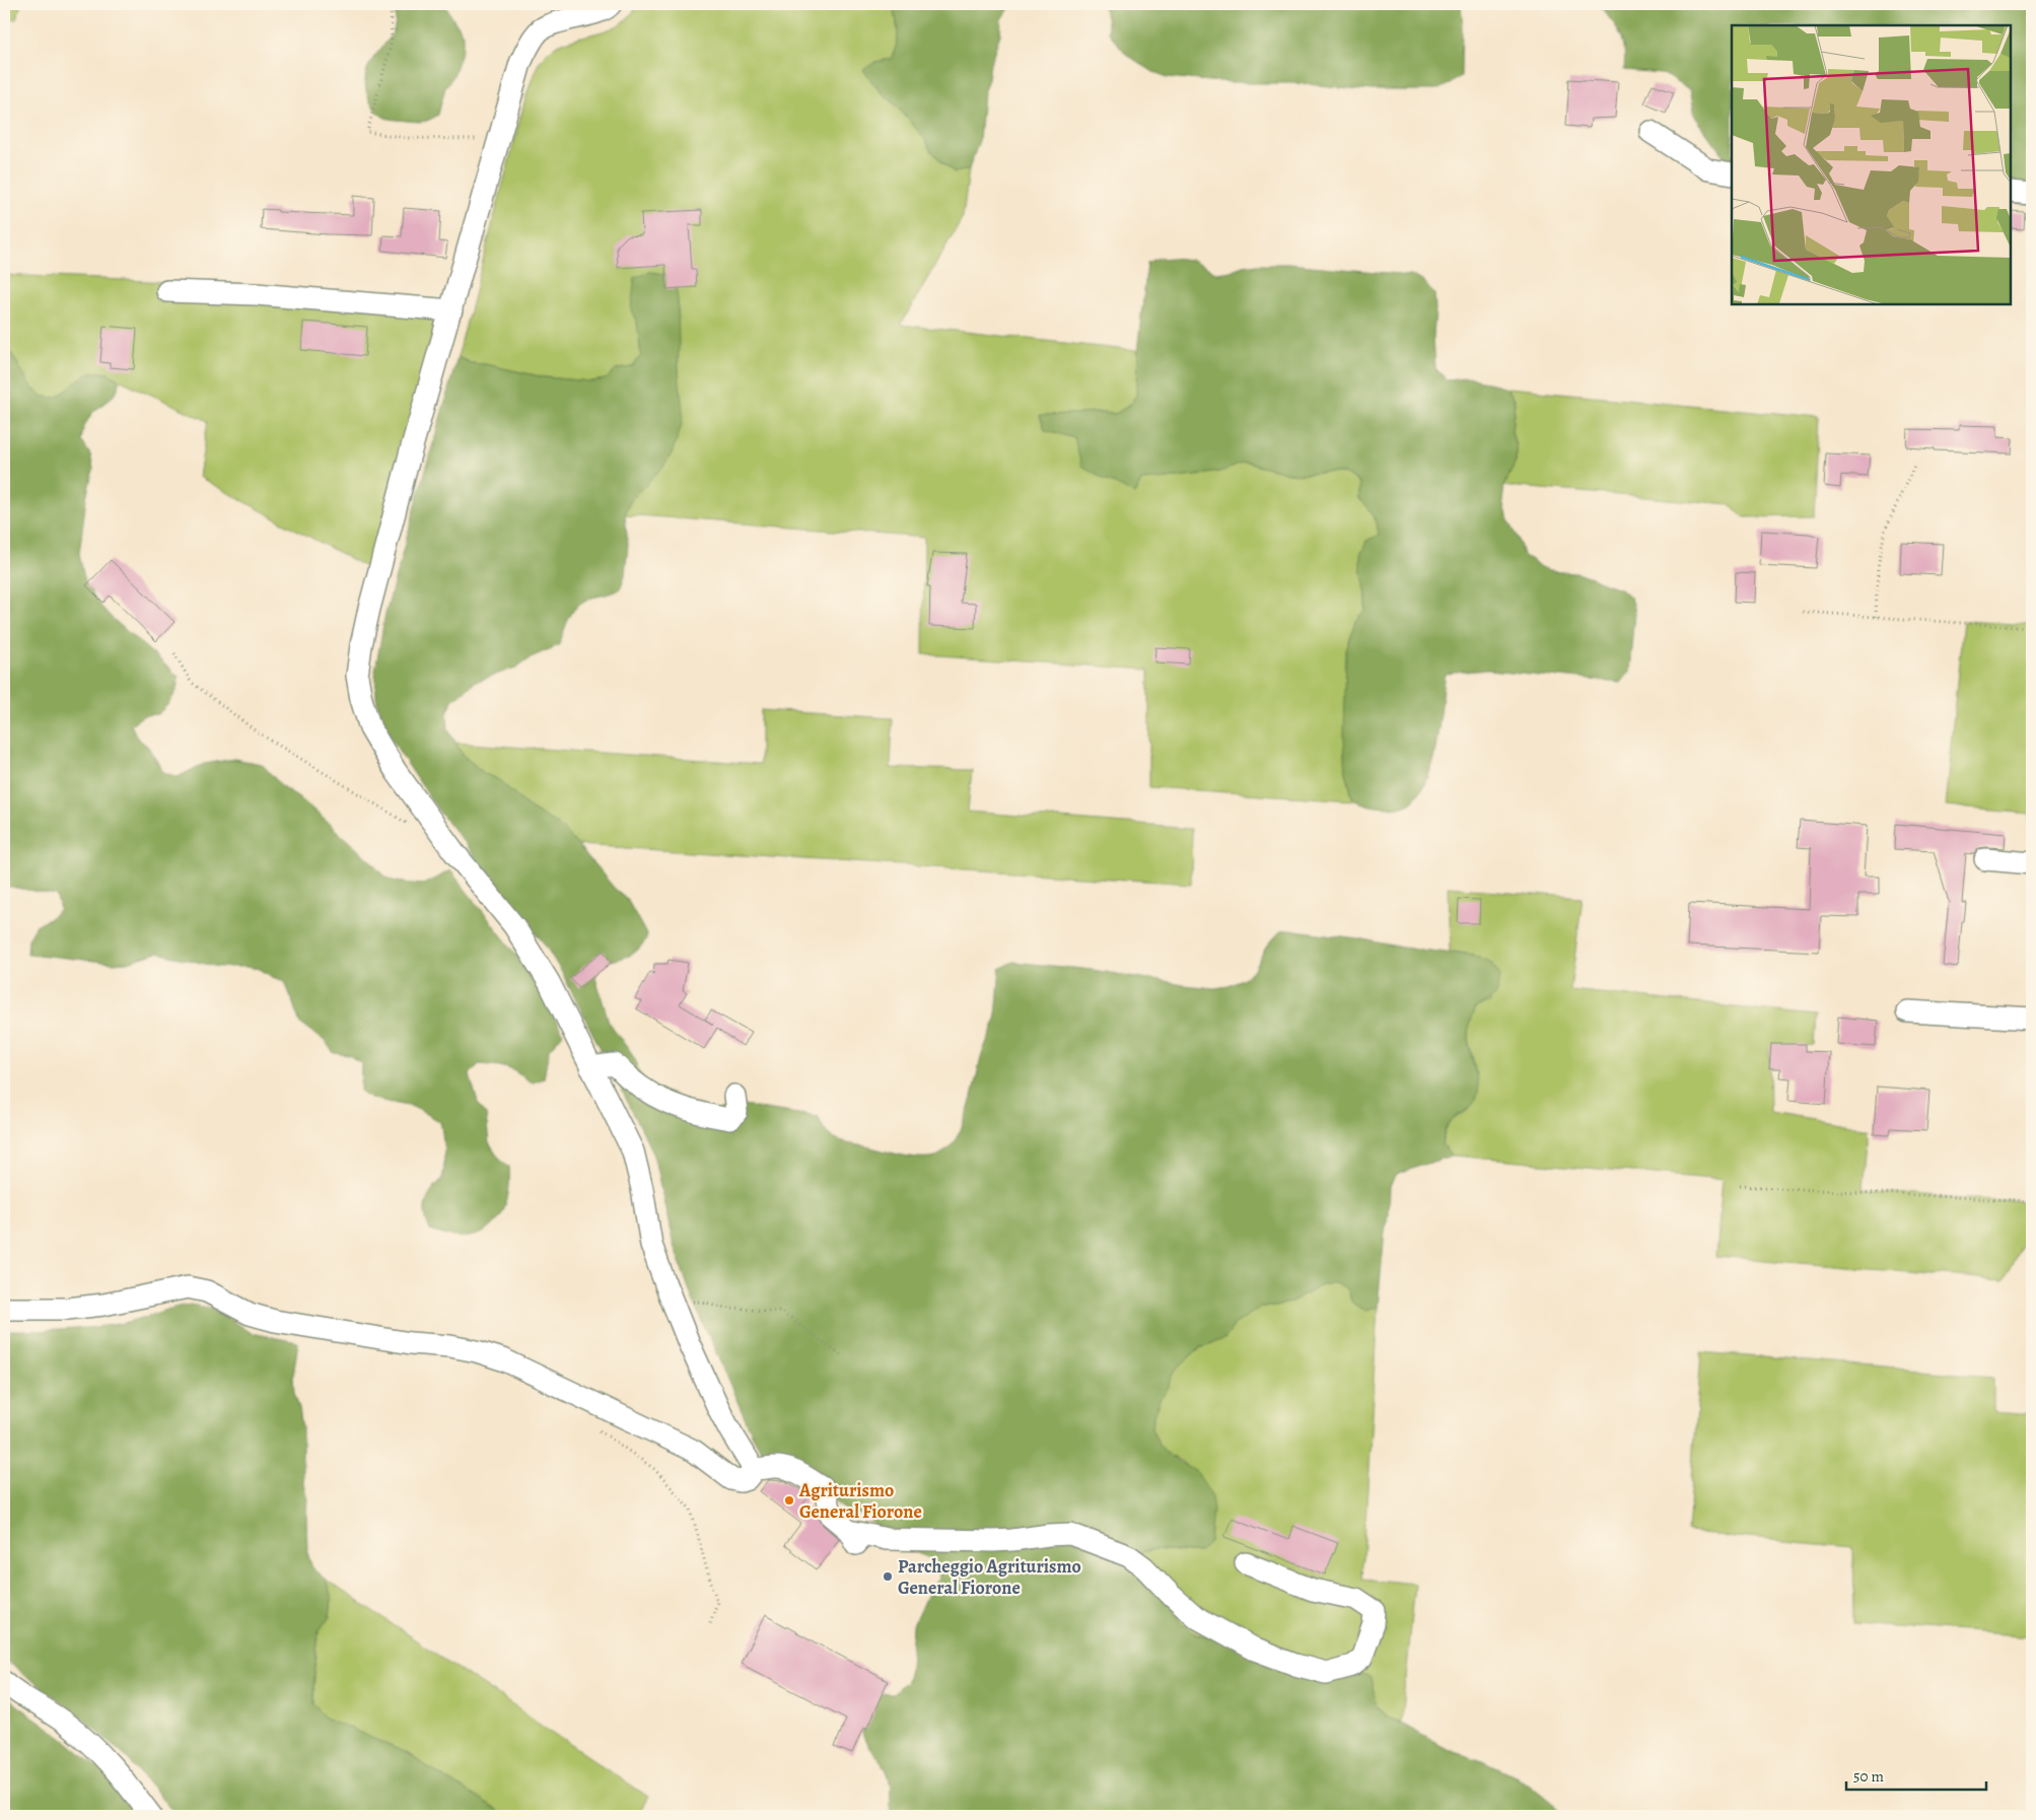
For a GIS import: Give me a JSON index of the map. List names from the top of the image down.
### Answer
{
  "places": ["Agriturismo General Fiorone", "Parcheggio Agriturismo General Fiorone"],
  "scale_bar": "50 m"
}
